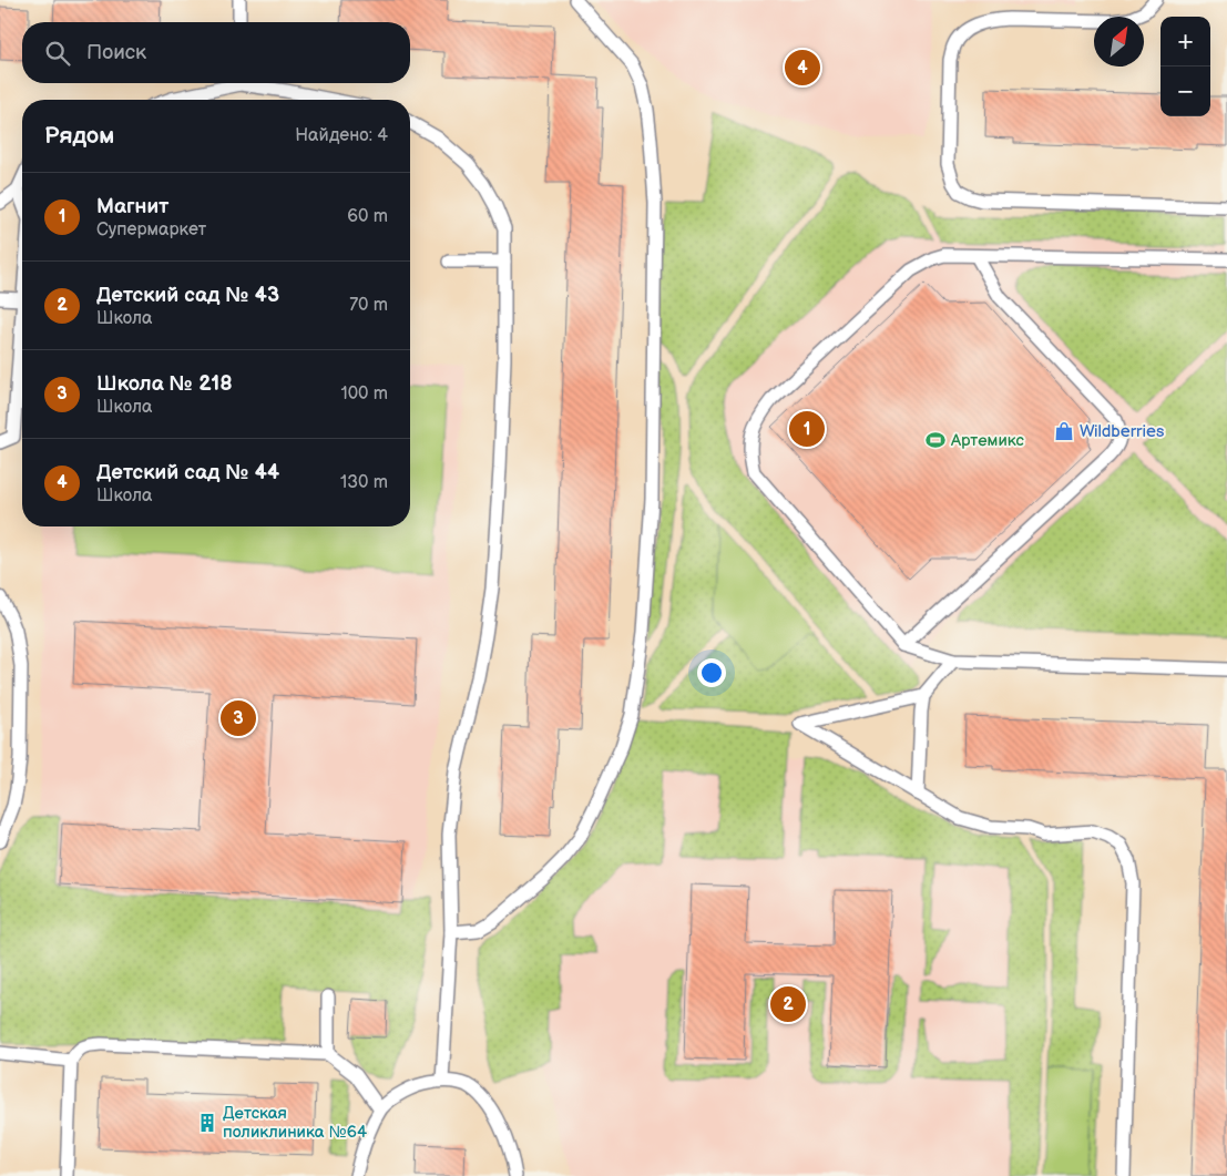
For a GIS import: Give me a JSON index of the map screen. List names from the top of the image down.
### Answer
{
  "places": {
    "shop": ["Wildberries"],
    "sports": ["Артемикс"],
    "building": ["Детская поликлиника №64"]
  },
  "north": "top right",
  "page": {
    "map_buttons": ["+", "−"],
    "search": "Поиск",
    "pins": [
      "4",
      "1",
      "3",
      "2"
    ],
    "heading": ["Рядом", "Найдено: 4"],
    "list": [
      {
        "mark": "1",
        "name": "Магнит",
        "note": "Супермаркет",
        "value": "60 m"
      },
      {
        "mark": "2",
        "name": "Детский сад № 43",
        "note": "Школа",
        "value": "70 m"
      },
      {
        "mark": "3",
        "name": "Школа № 218",
        "note": "Школа",
        "value": "100 m"
      },
      {
        "mark": "4",
        "name": "Детский сад № 44",
        "note": "Школа",
        "value": "130 m"
      }
    ]
  }
}
